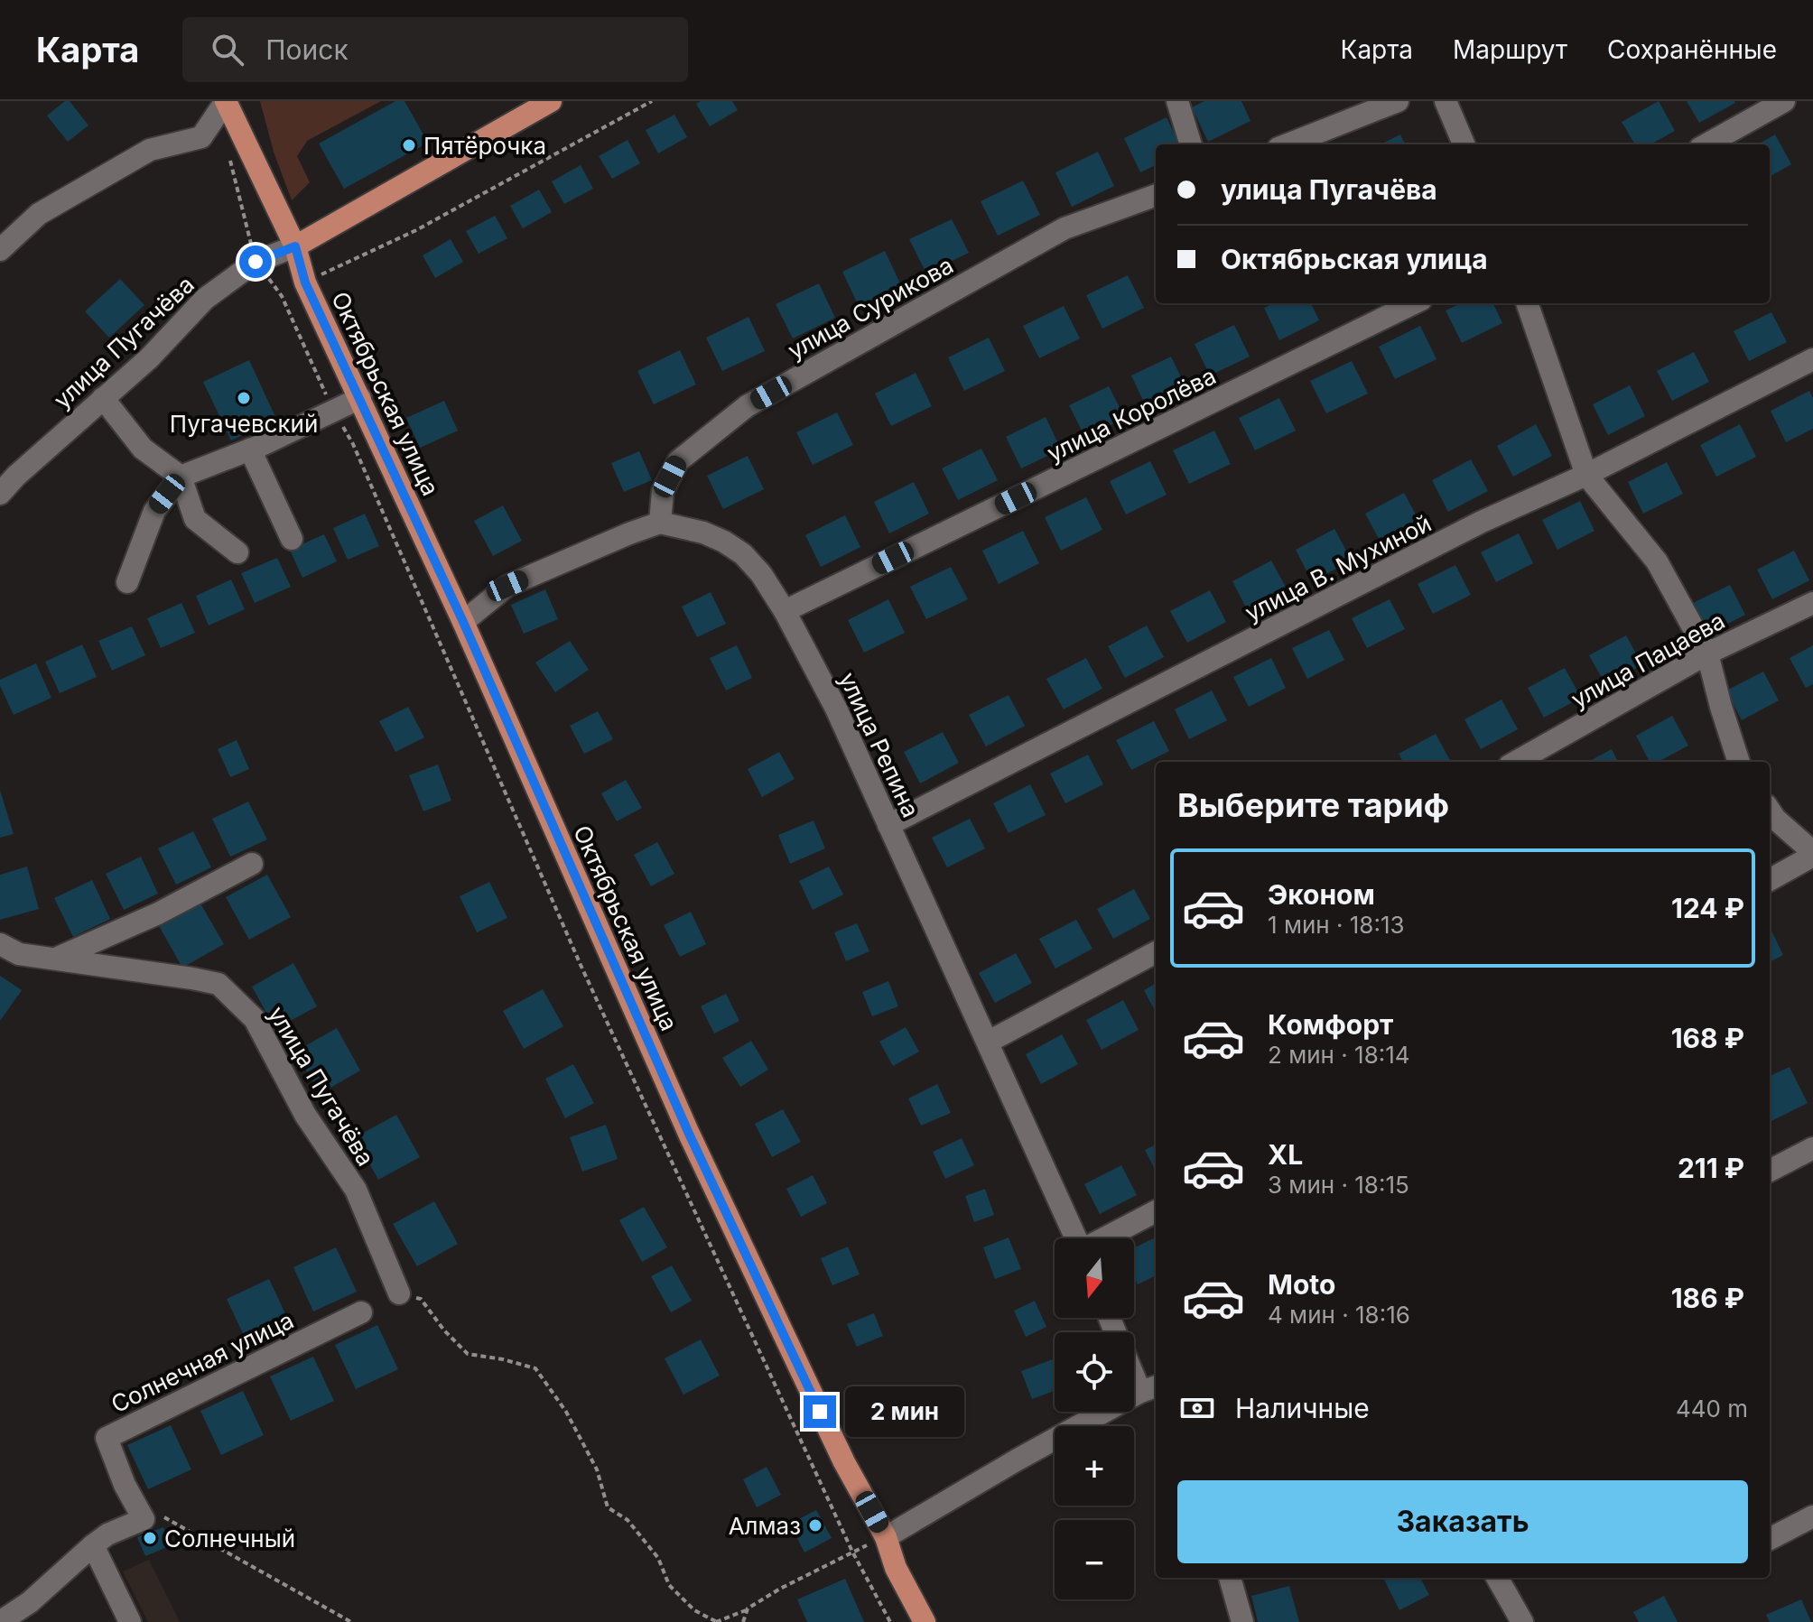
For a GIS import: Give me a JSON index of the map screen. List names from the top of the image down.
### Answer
{
  "streets": {
    "main road": ["Октябрьская улица"],
    "street": [
      "улица Сурикова",
      "улица Пугачёва",
      "улица Королёва",
      "улица В. Мухиной",
      "улица Пацаева",
      "улица Репина",
      "Солнечная улица"
    ]
  },
  "crossings": [
    ["улица Сурикова", "улица Репина"],
    ["улица Пугачёва", "Октябрьская улица"],
    ["улица Королёва", "улица Репина"],
    ["улица В. Мухиной", "улица Репина"]
  ],
  "places": [
    "Пятёрочка",
    "Пугачевский",
    "Алмаз",
    "Солнечный"
  ],
  "north": "bottom",
  "page": {
    "header": "Карта",
    "search": "Поиск",
    "nav": ["Карта", "Маршрут", "Сохранённые"],
    "banner": ["улица Пугачёва", "Октябрьская улица"],
    "heading": "Выберите тариф",
    "list": [
      {
        "name": "Эконом",
        "note": "1 мин · 18:13",
        "value": "124 ₽"
      },
      {
        "name": "Комфорт",
        "note": "2 мин · 18:14",
        "value": "168 ₽"
      },
      {
        "name": "XL",
        "note": "3 мин · 18:15",
        "value": "211 ₽"
      },
      {
        "name": "Moto",
        "note": "4 мин · 18:16",
        "value": "186 ₽"
      }
    ],
    "map_buttons": ["+", "−"],
    "pay": ["Наличные", "440 m"],
    "bubble": "2 мин",
    "buttons": "Заказать"
  }
}
